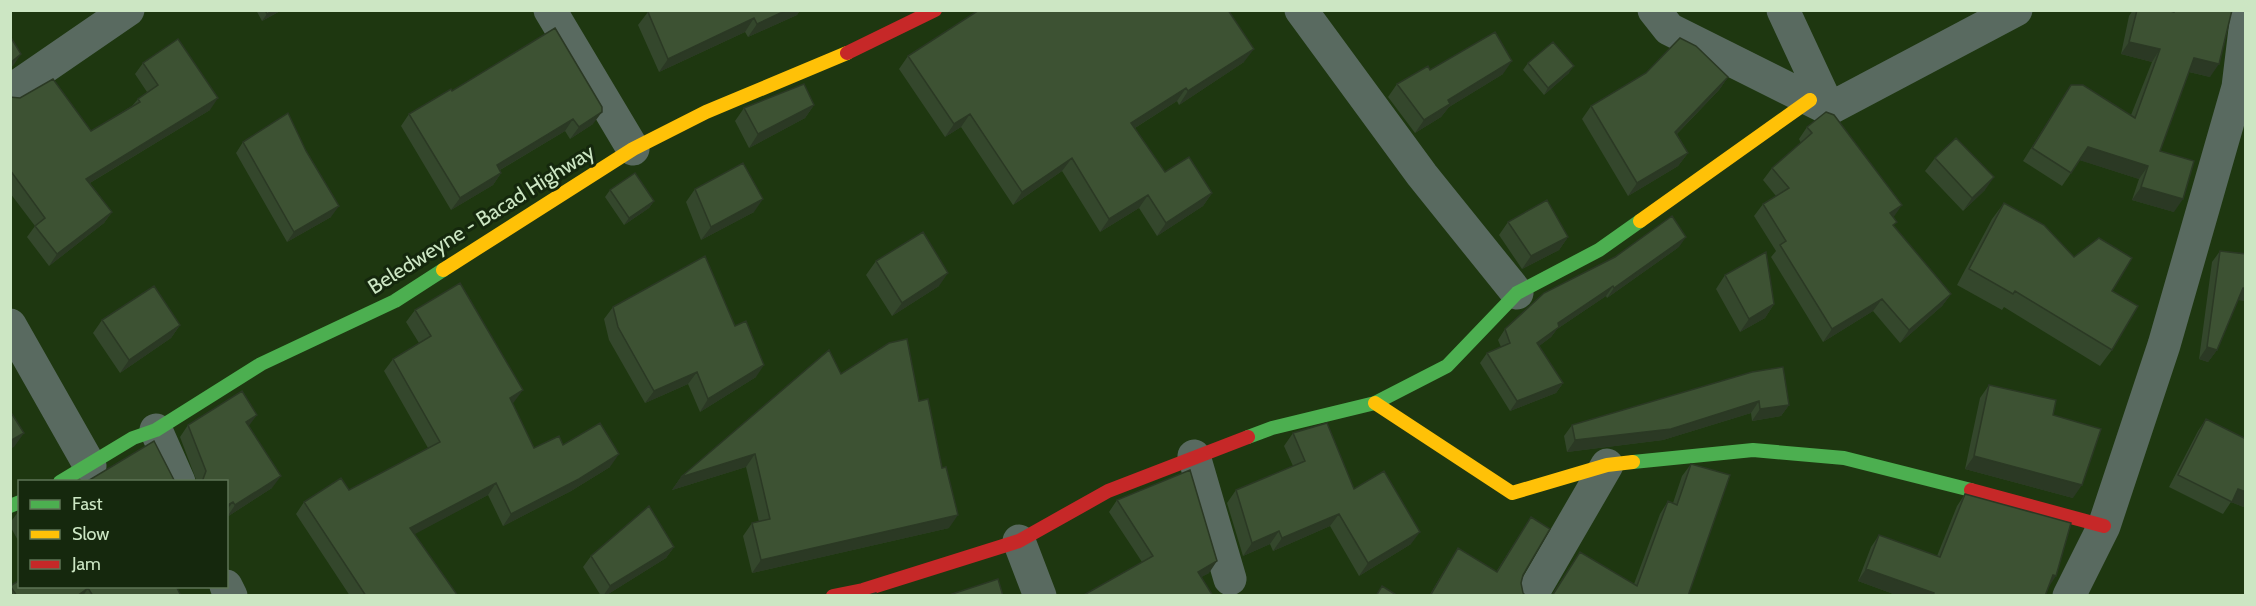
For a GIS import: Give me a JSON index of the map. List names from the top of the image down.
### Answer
{
  "streets": {
    "street": ["Beledweyne - Bacad Highway"]
  },
  "legend": ["Fast", "Slow", "Jam"]
}
